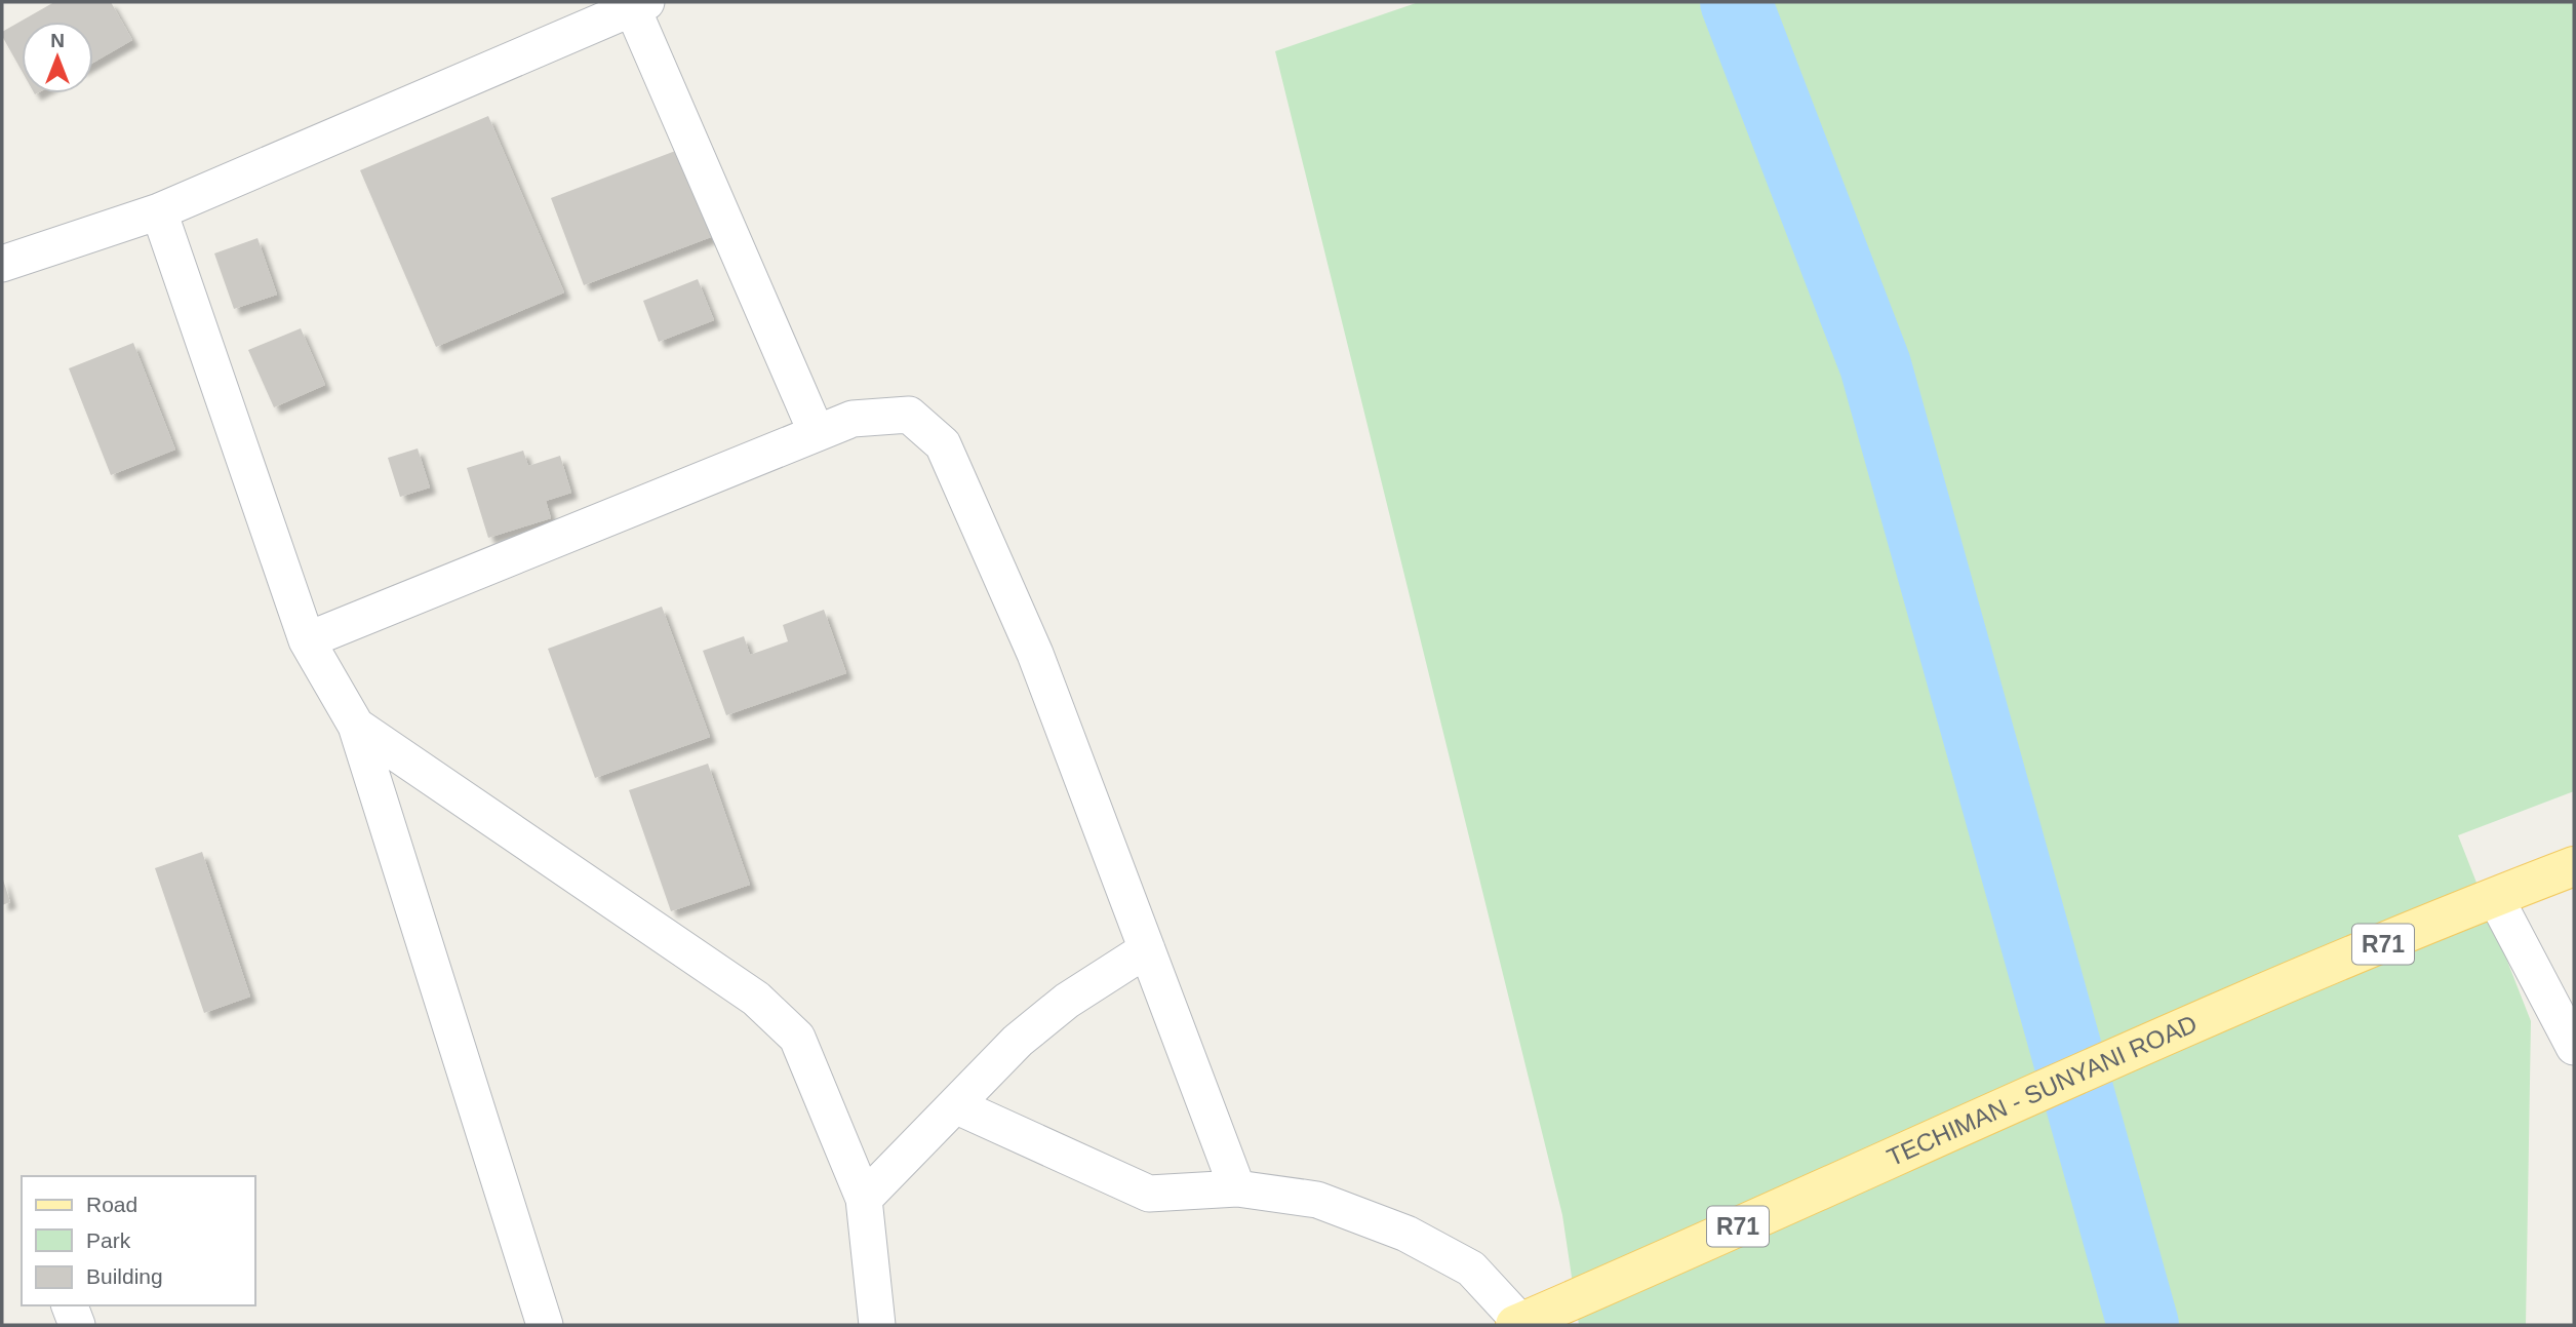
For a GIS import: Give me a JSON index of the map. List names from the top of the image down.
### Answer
{
  "streets": {
    "main road": ["R71", "TECHIMAN - SUNYANI ROAD"]
  },
  "legend": ["Road", "Park", "Building"],
  "north": "top"
}
